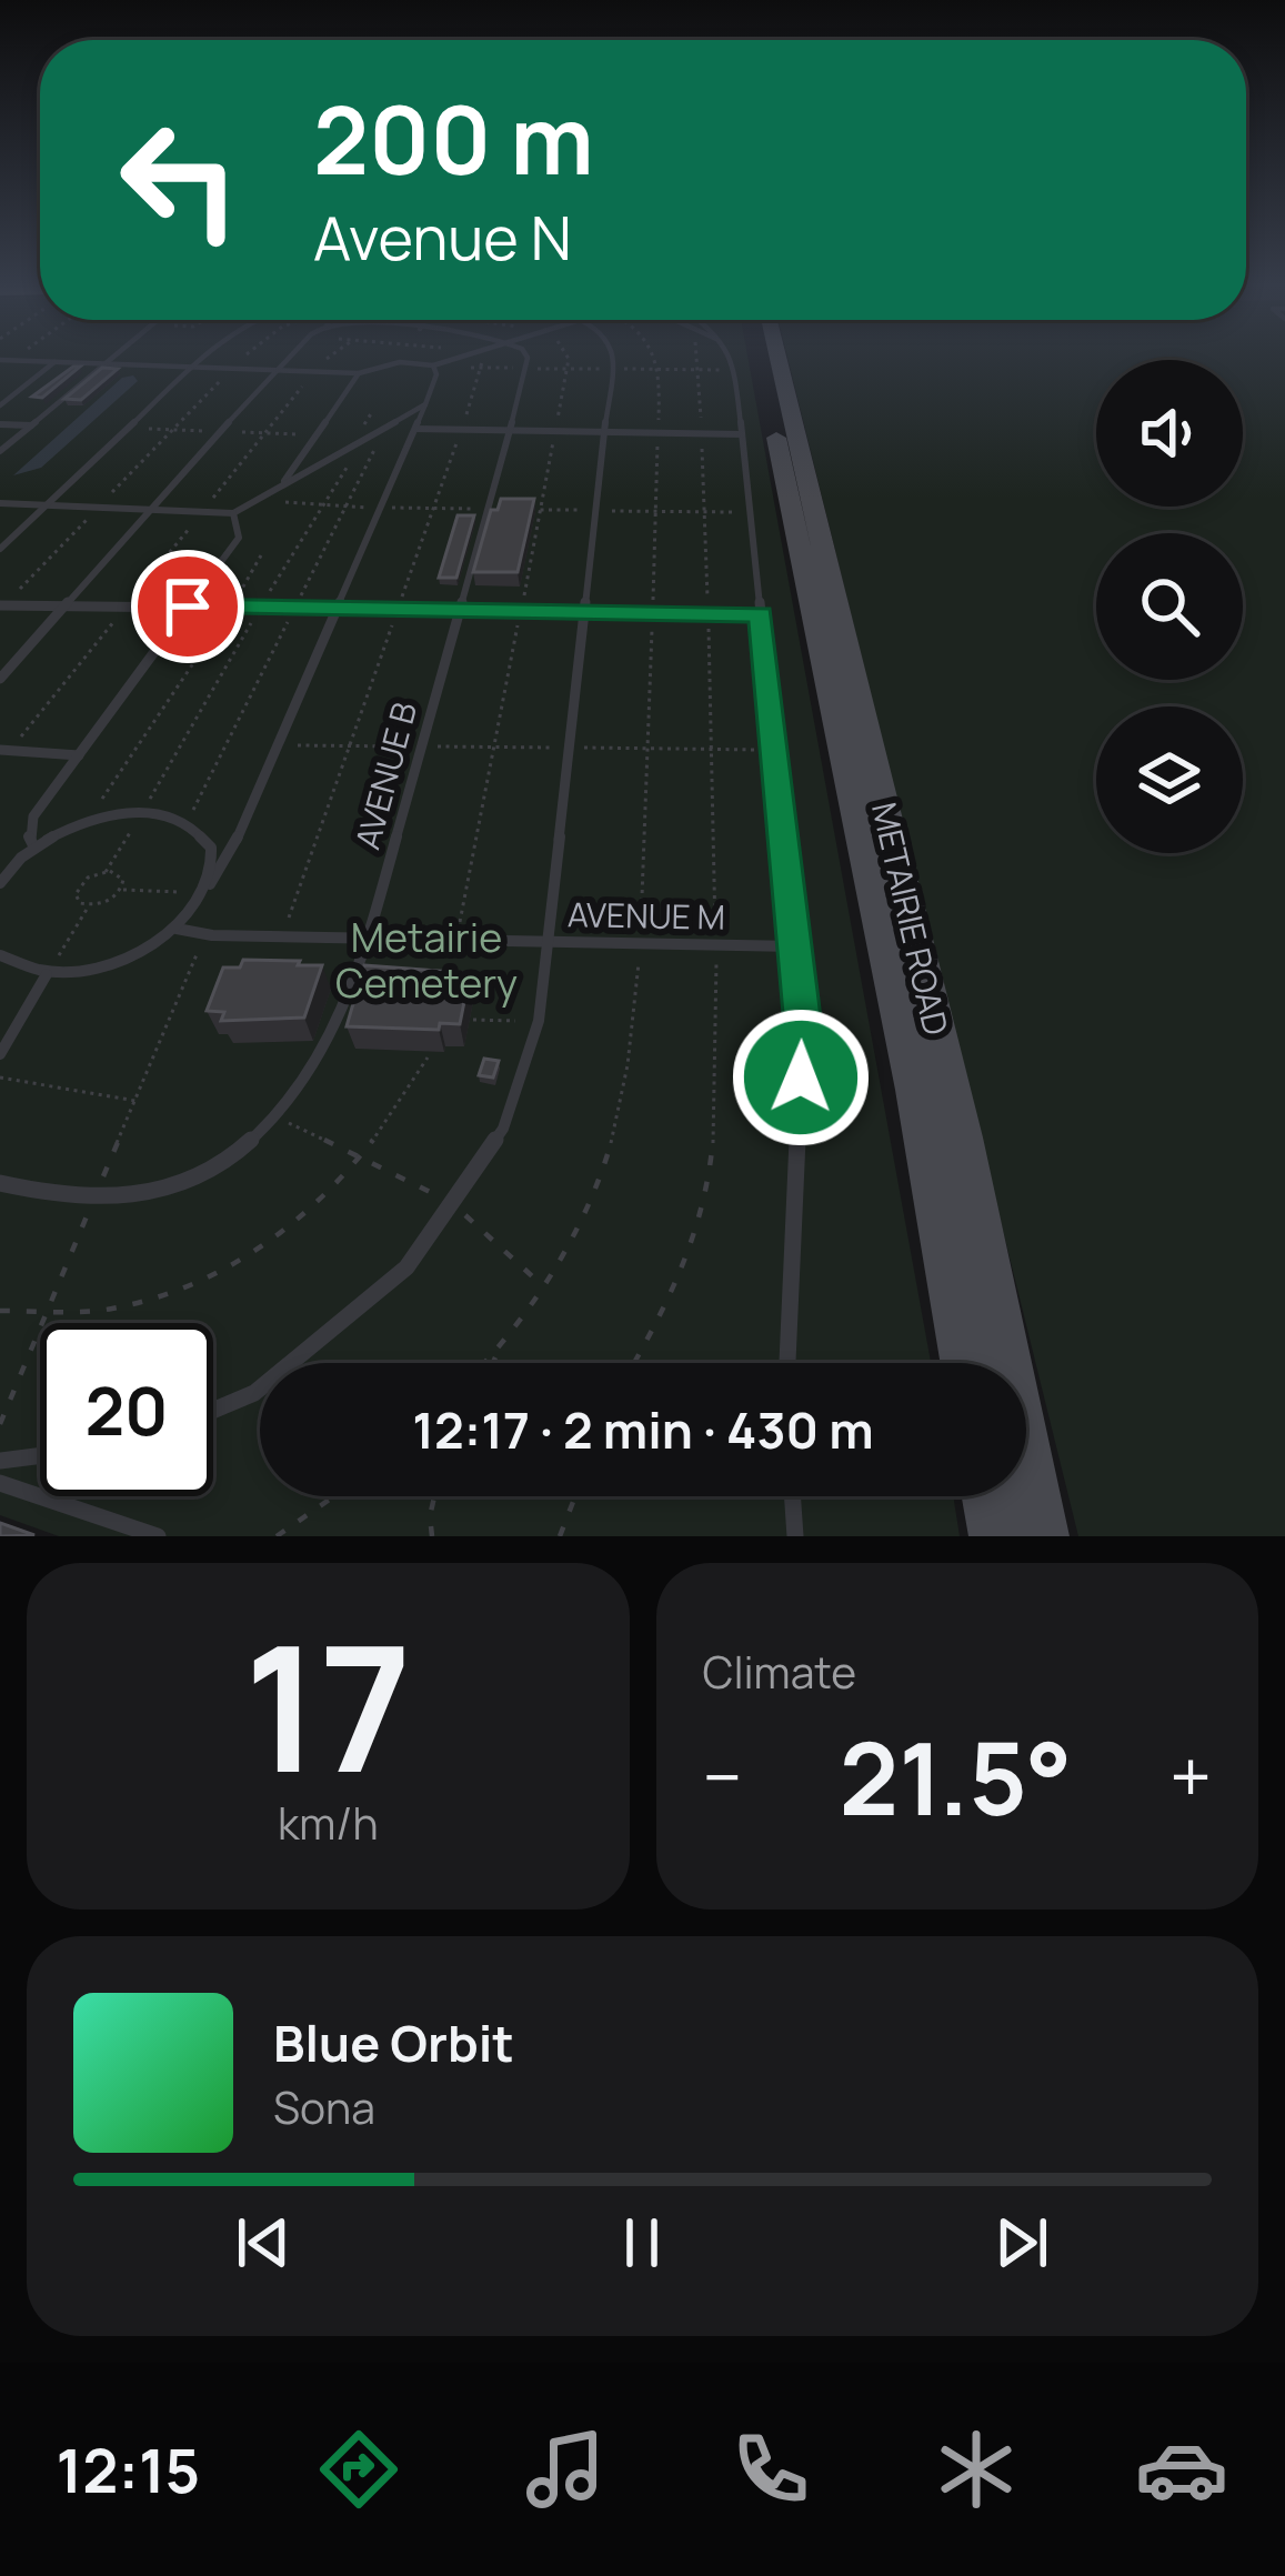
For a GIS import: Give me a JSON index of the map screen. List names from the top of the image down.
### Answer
{
  "streets": {
    "main road": ["METAIRIE ROAD"],
    "lane": ["AVENUE B", "AVENUE M"]
  },
  "crossings": [
    ["AVENUE B", "AVENUE M"]
  ],
  "parks": ["Metairie Cemetery"],
  "page": {
    "turn": ["200 m", "Avenue N"],
    "limit": "20",
    "trip": "12:17 · 2 min · 430 m",
    "tile": [
      ["17", "km/h"],
      "Climate"
    ],
    "heat": ["−", "21.5°", "+"],
    "song": ["Blue Orbit", "Sona"],
    "tabs": "12:15"
  }
}
